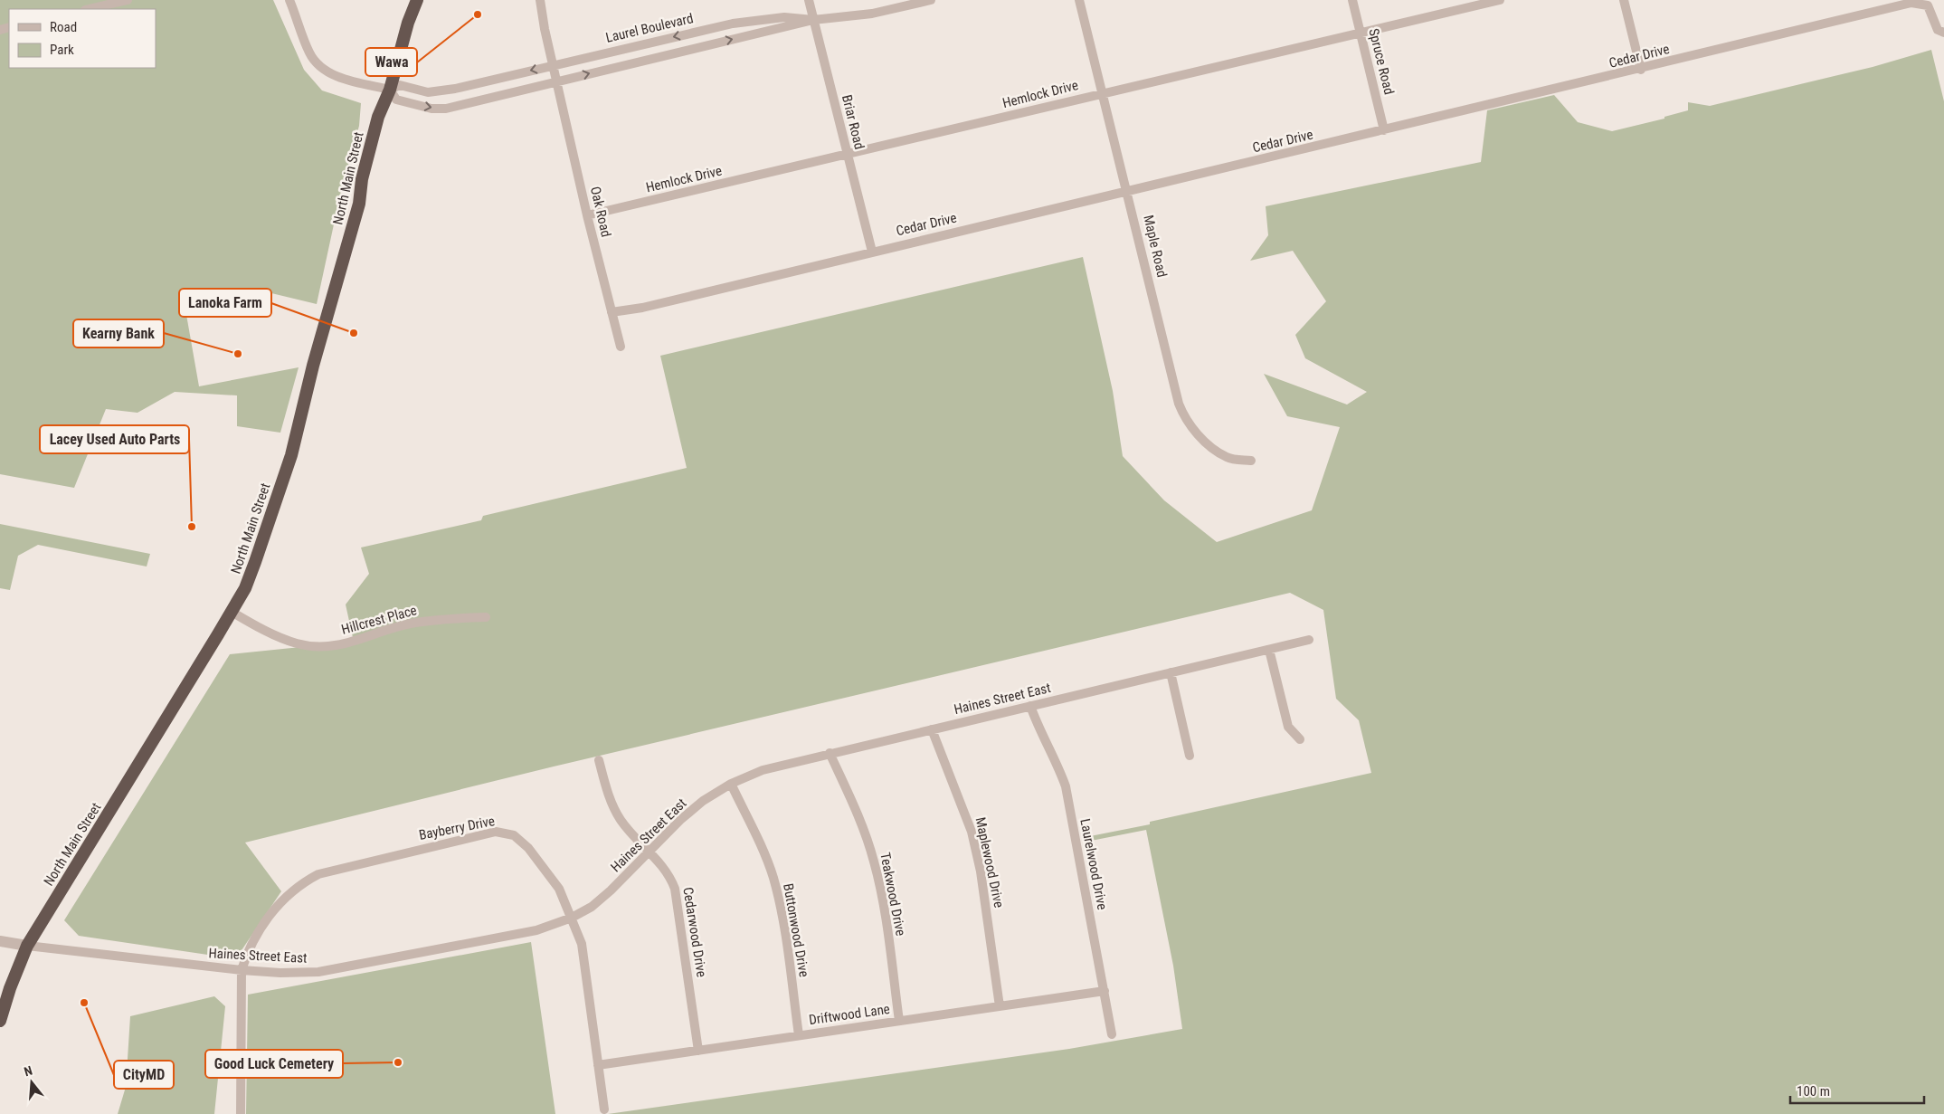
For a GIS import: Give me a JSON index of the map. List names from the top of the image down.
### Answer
{
  "streets": {
    "highway": ["North Main Street"],
    "street": [
      "Laurel Boulevard",
      "Cedar Drive",
      "Spruce Road",
      "Hemlock Drive",
      "Briar Road",
      "Oak Road",
      "Maple Road",
      "Hillcrest Place",
      "Haines Street East",
      "Bayberry Drive",
      "Maplewood Drive",
      "Laurelwood Drive",
      "Teakwood Drive",
      "Buttonwood Drive",
      "Cedarwood Drive",
      "Driftwood Lane"
    ]
  },
  "crossings": [
    ["Laurel Boulevard", "Briar Road"],
    ["Laurel Boulevard", "North Main Street"],
    ["Laurel Boulevard", "Oak Road"],
    ["Cedar Drive", "Spruce Road"],
    ["Cedar Drive", "Briar Road"],
    ["Cedar Drive", "Oak Road"],
    ["Cedar Drive", "Maple Road"],
    ["Spruce Road", "Hemlock Drive"],
    ["Hemlock Drive", "Briar Road"],
    ["Hemlock Drive", "Oak Road"],
    ["Hemlock Drive", "Maple Road"],
    ["North Main Street", "Hillcrest Place"],
    ["North Main Street", "Haines Street East"],
    ["Haines Street East", "Bayberry Drive"],
    ["Haines Street East", "Maplewood Drive"],
    ["Haines Street East", "Laurelwood Drive"],
    ["Haines Street East", "Teakwood Drive"],
    ["Haines Street East", "Buttonwood Drive"],
    ["Haines Street East", "Cedarwood Drive"],
    ["Bayberry Drive", "Driftwood Lane"],
    ["Maplewood Drive", "Driftwood Lane"],
    ["Laurelwood Drive", "Driftwood Lane"],
    ["Teakwood Drive", "Driftwood Lane"],
    ["Buttonwood Drive", "Driftwood Lane"],
    ["Cedarwood Drive", "Driftwood Lane"]
  ],
  "places": [
    "Wawa",
    "Lanoka Farm",
    "Kearny Bank",
    "Lacey Used Auto Parts",
    "CityMD",
    "Good Luck Cemetery"
  ],
  "legend": ["Road", "Park"],
  "scale_bar": "100 m",
  "north": "top"
}
